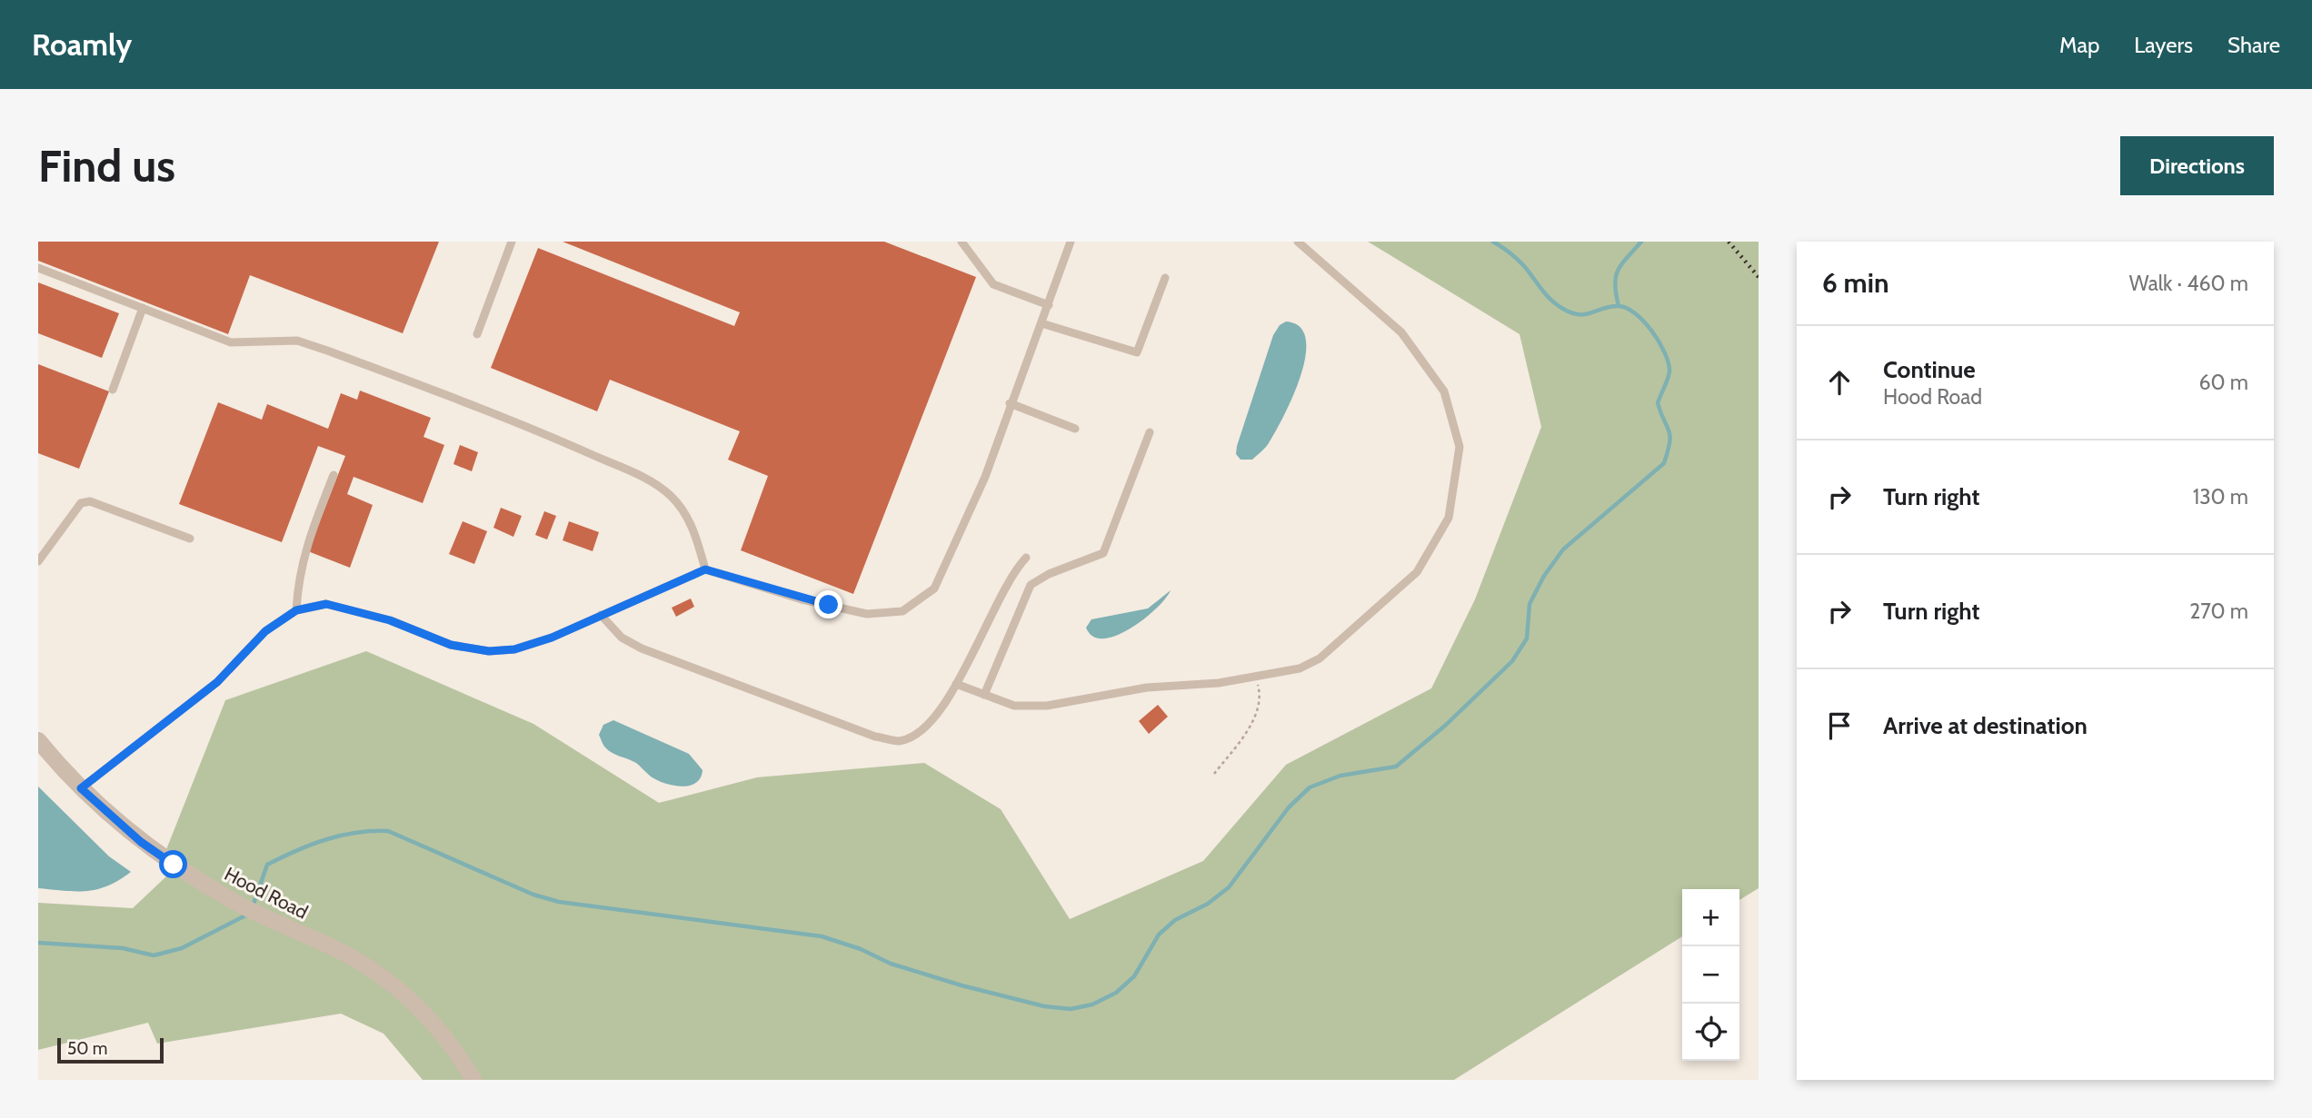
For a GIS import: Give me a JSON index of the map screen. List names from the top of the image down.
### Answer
{
  "streets": {
    "street": ["Hood Road"]
  },
  "scale_bar": "50 m",
  "page": {
    "header": "Roamly",
    "nav": ["Map", "Layers", "Share"],
    "buttons": "Directions",
    "title": "Find us",
    "heading": ["6 min", "Walk · 460 m"],
    "list": [
      ["Continue", "Hood Road", "60 m"],
      ["Turn right", "130 m"],
      ["Turn right", "270 m"],
      "Arrive at destination"
    ],
    "map_buttons": ["+", "−"],
    "scale": "50 m"
  }
}
